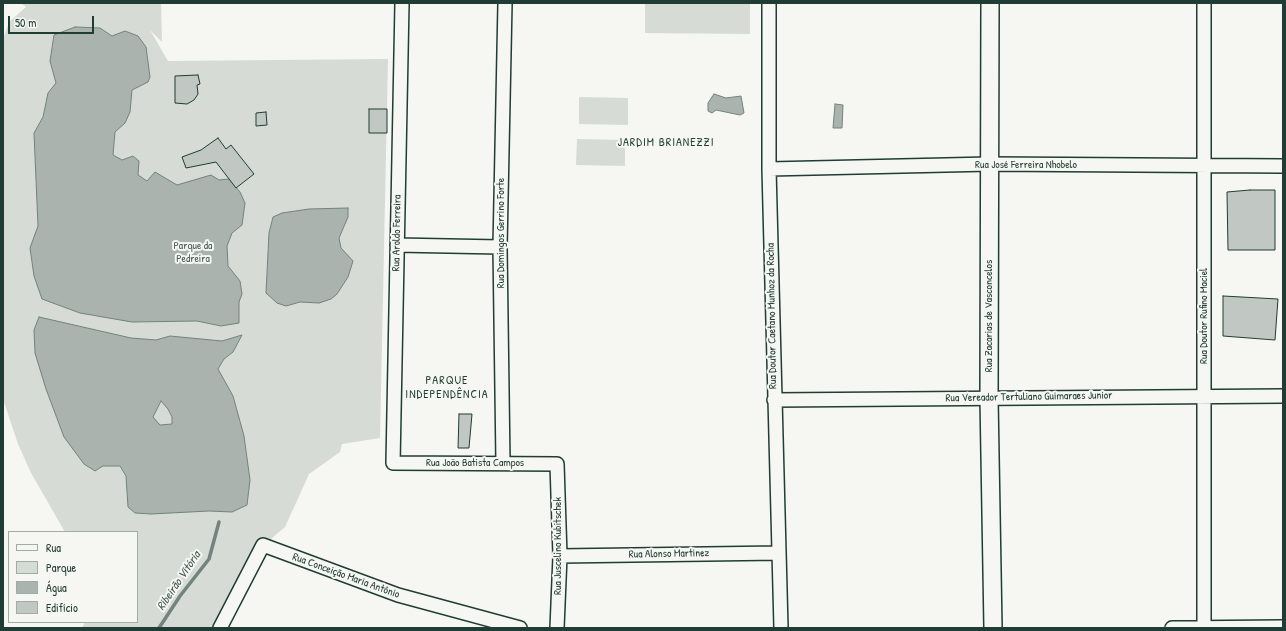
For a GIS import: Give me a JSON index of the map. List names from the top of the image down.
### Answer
{
  "streets": {
    "street": [
      "Rua José Ferreira Nhobelo",
      "Rua Aroldo Ferreira",
      "Rua Domingos Gerrino Forte",
      "Rua Doutor Caetano Munhoz da Rocha",
      "Rua Zacarias de Vasconcelos",
      "Rua Doutor Rufino Maciel",
      "Rua Vereador Tertuliano Guimaraes Junior",
      "Rua João Batista Campos",
      "Rua Juscelino Kubitschek",
      "Rua Alonso Martinez",
      "Rua Conceição Maria Antônio"
    ]
  },
  "crossings": [
    ["Rua José Ferreira Nhobelo", "Rua Doutor Caetano Munhoz da Rocha"],
    ["Rua José Ferreira Nhobelo", "Rua Zacarias de Vasconcelos"],
    ["Rua José Ferreira Nhobelo", "Rua Doutor Rufino Maciel"],
    ["Rua Aroldo Ferreira", "Rua João Batista Campos"],
    ["Rua Domingos Gerrino Forte", "Rua João Batista Campos"],
    ["Rua Doutor Caetano Munhoz da Rocha", "Rua Vereador Tertuliano Guimaraes Junior"],
    ["Rua Doutor Caetano Munhoz da Rocha", "Rua Alonso Martinez"],
    ["Rua Zacarias de Vasconcelos", "Rua Vereador Tertuliano Guimaraes Junior"],
    ["Rua Doutor Rufino Maciel", "Rua Vereador Tertuliano Guimaraes Junior"],
    ["Rua João Batista Campos", "Rua Juscelino Kubitschek"],
    ["Rua Juscelino Kubitschek", "Rua Alonso Martinez"]
  ],
  "districts": ["JARDIM BRIANEZZI", "PARQUE INDEPENDÊNCIA"],
  "water": ["Ribeirão Vitória"],
  "parks": ["Parque da Pedreira"],
  "legend": [
    "Rua",
    "Parque",
    "Água",
    "Edifício"
  ],
  "scale_bar": "50 m"
}
